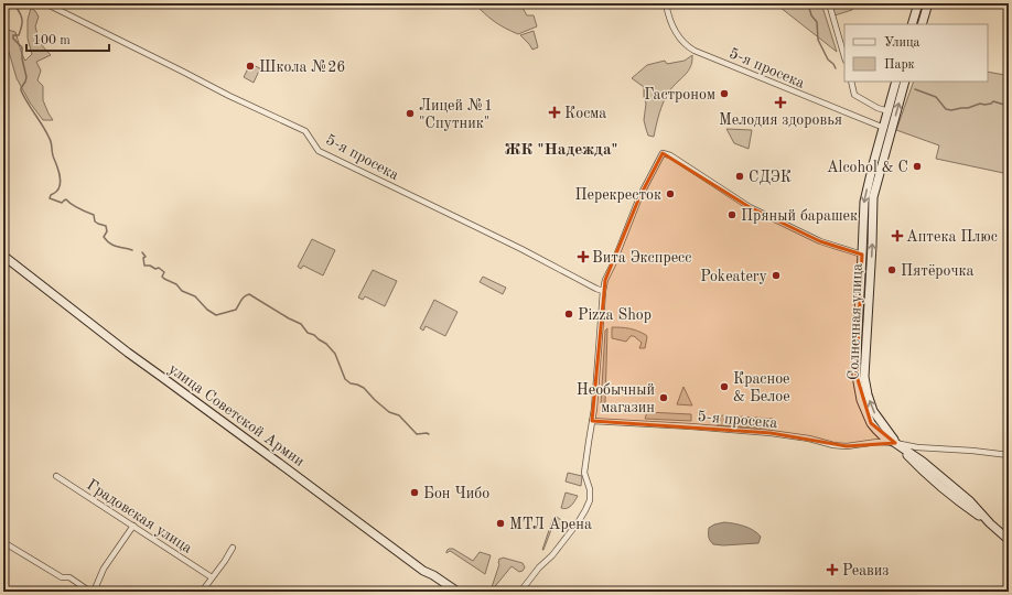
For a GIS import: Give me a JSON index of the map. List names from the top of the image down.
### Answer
{
  "streets": {
    "main road": ["Солнечная улица", "улица Советской Армии"],
    "street": ["5-я просека", "Градовская улица"]
  },
  "crossings": [
    ["5-я просека", "Солнечная улица"]
  ],
  "districts": ["ЖК \"Надежда\""],
  "places": {
    "other": [
      "Школа №26",
      "Гастроном",
      "Лицей №1 \"Спутник\"",
      "Alcohol & C",
      "СДЭК",
      "Перекресток",
      "Пряный барашек",
      "Пятёрочка",
      "Pokeatery",
      "Pizza Shop",
      "Красное & Белое",
      "Необычный магазин",
      "Бон Чибо",
      "МТЛ Арена"
    ],
    "health": [
      "Мелодия здоровья",
      "Косма",
      "Аптека Плюс",
      "Вита Экспресс",
      "Реавиз"
    ]
  },
  "legend": ["Улица", "Парк"],
  "scale_bar": "100 m"
}
